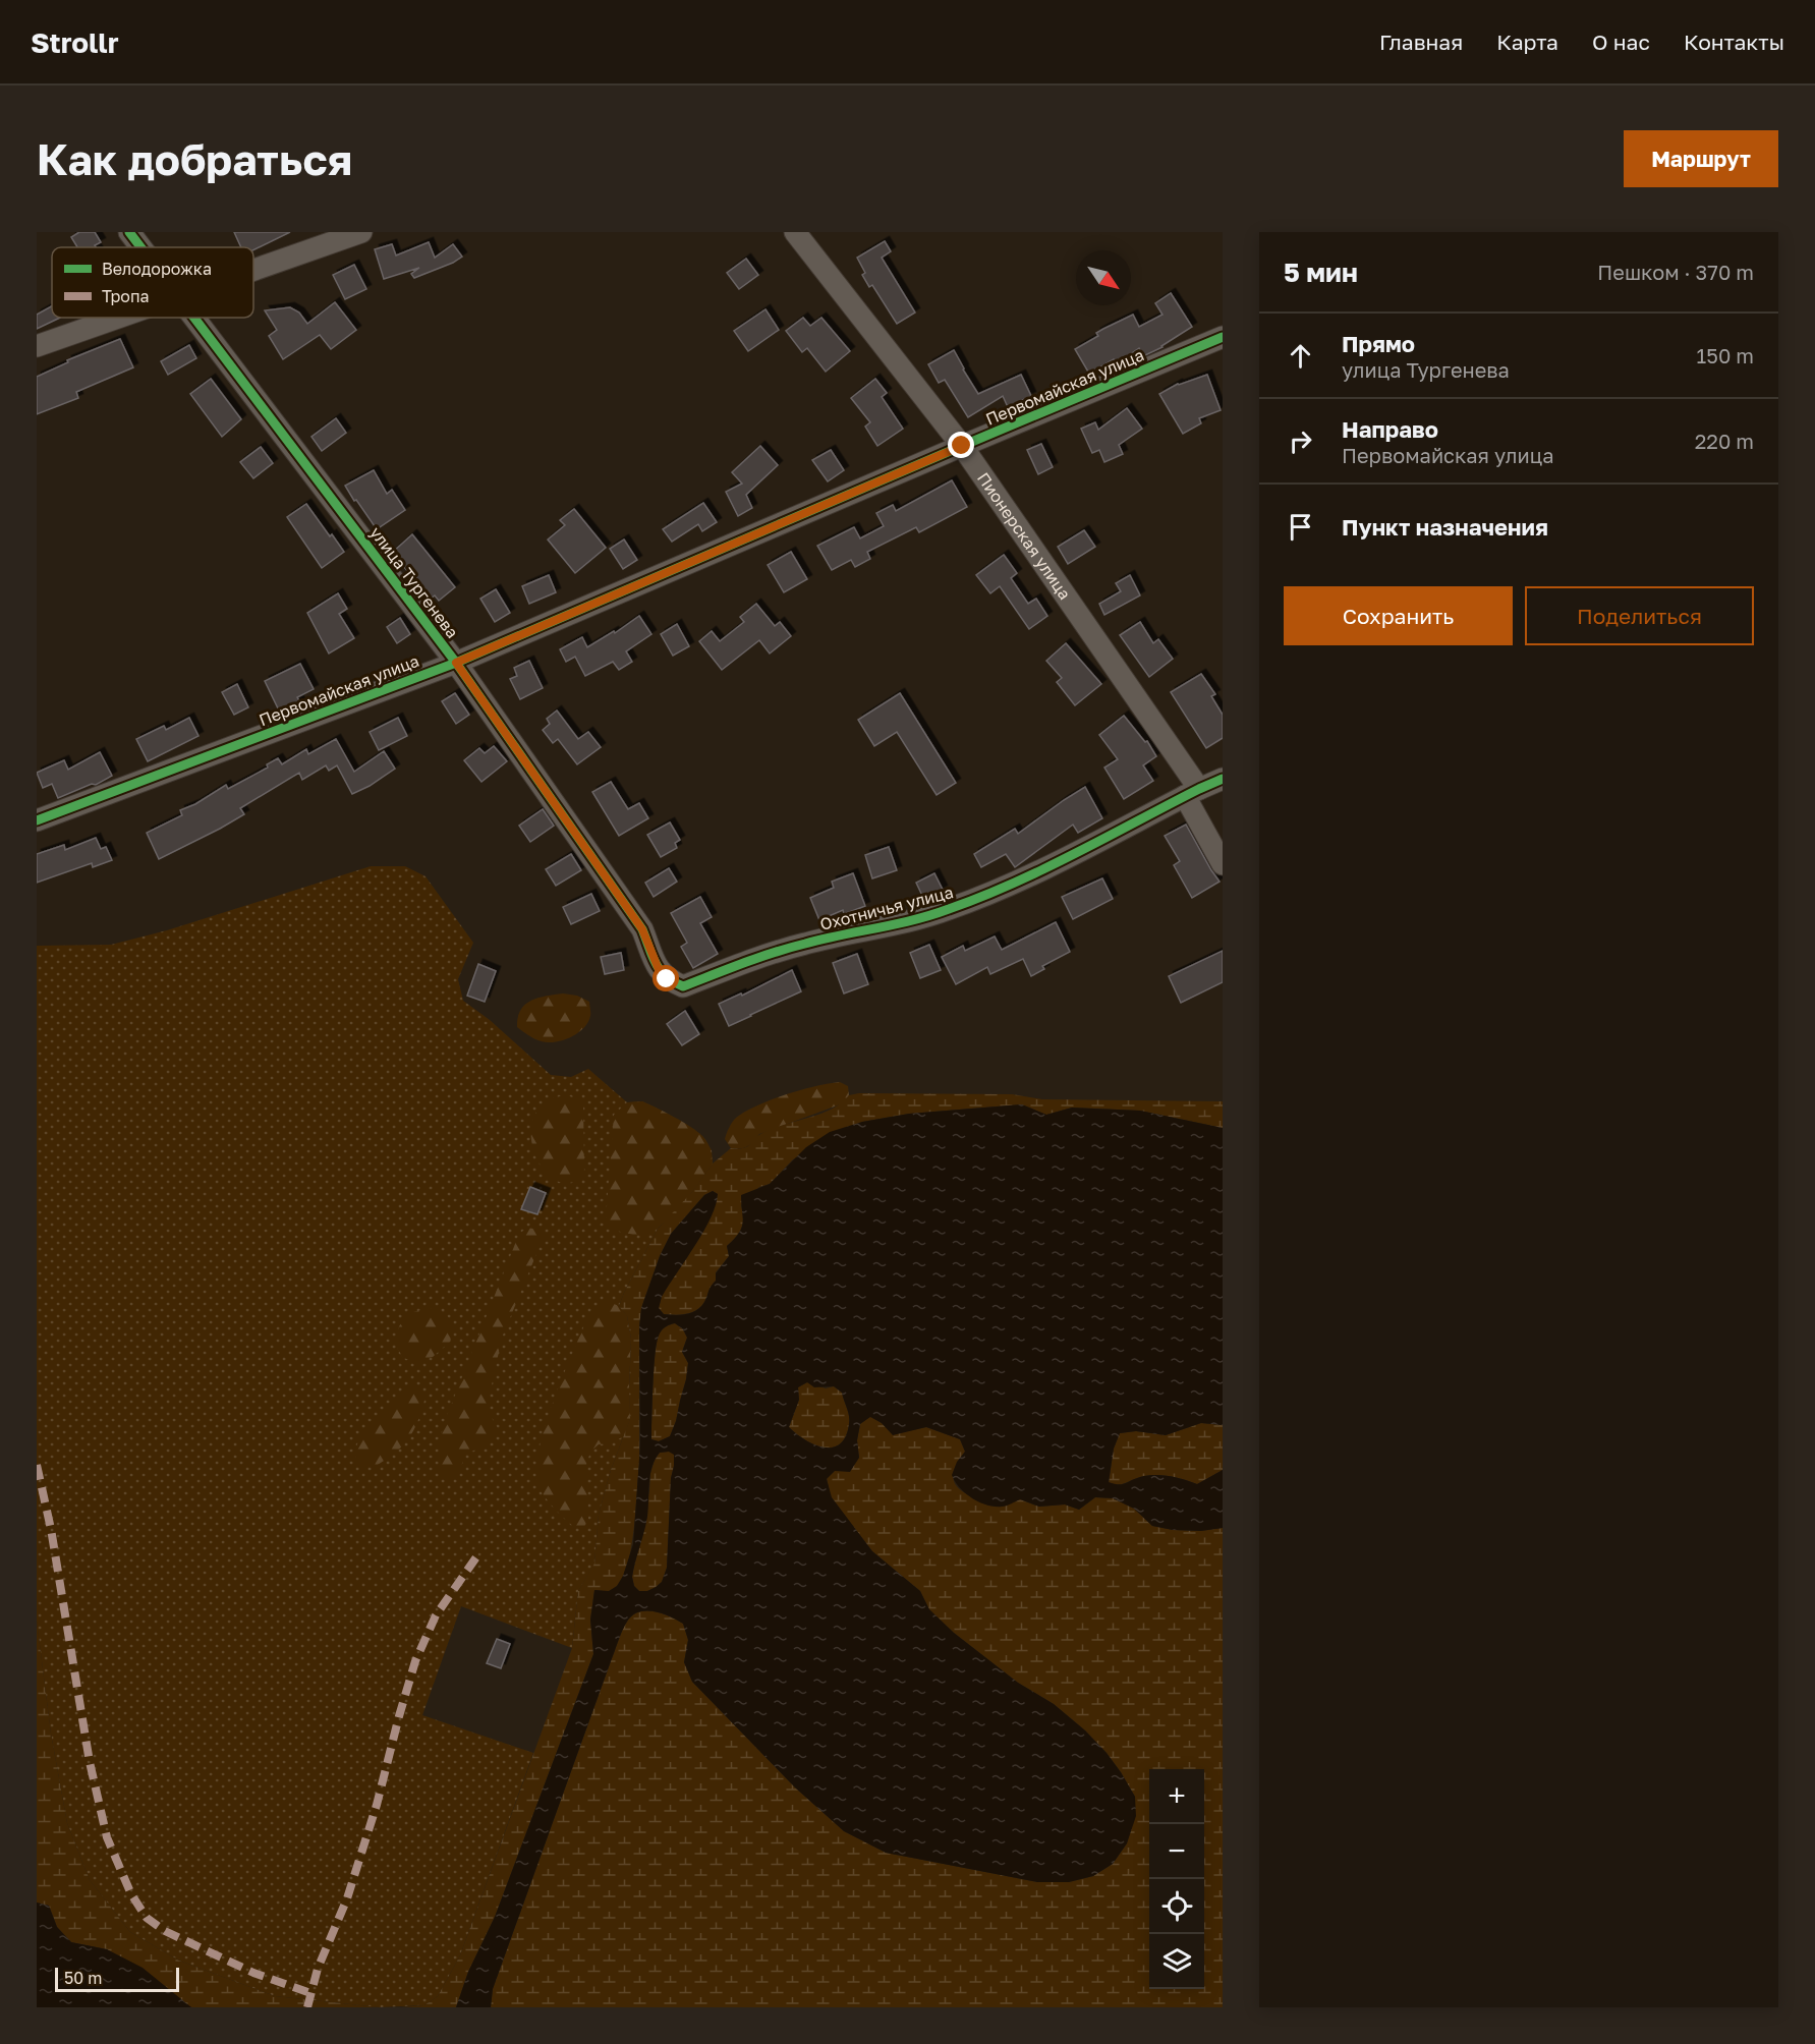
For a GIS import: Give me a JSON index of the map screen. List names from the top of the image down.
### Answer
{
  "streets": {
    "street": [
      "Первомайская улица",
      "Пионерская улица",
      "улица Тургенева",
      "Охотничья улица"
    ]
  },
  "crossings": [
    ["Первомайская улица", "Пионерская улица"],
    ["Первомайская улица", "улица Тургенева"],
    ["Пионерская улица", "Охотничья улица"],
    ["улица Тургенева", "Охотничья улица"]
  ],
  "legend": ["Велодорожка", "Тропа"],
  "scale_bar": "50 m",
  "north": "bottom right",
  "page": {
    "header": "Strollr",
    "nav": [
      "Главная",
      "Карта",
      "О нас",
      "Контакты"
    ],
    "buttons": [
      "Маршрут",
      ["Сохранить", "Поделиться"]
    ],
    "title": "Как добраться",
    "heading": ["5 мин", "Пешком · 370 m"],
    "list": [
      ["Прямо", "улица Тургенева", "150 m"],
      ["Направо", "Первомайская улица", "220 m"],
      "Пункт назначения"
    ],
    "map_buttons": ["+", "−"],
    "scale": "50 m"
  }
}
